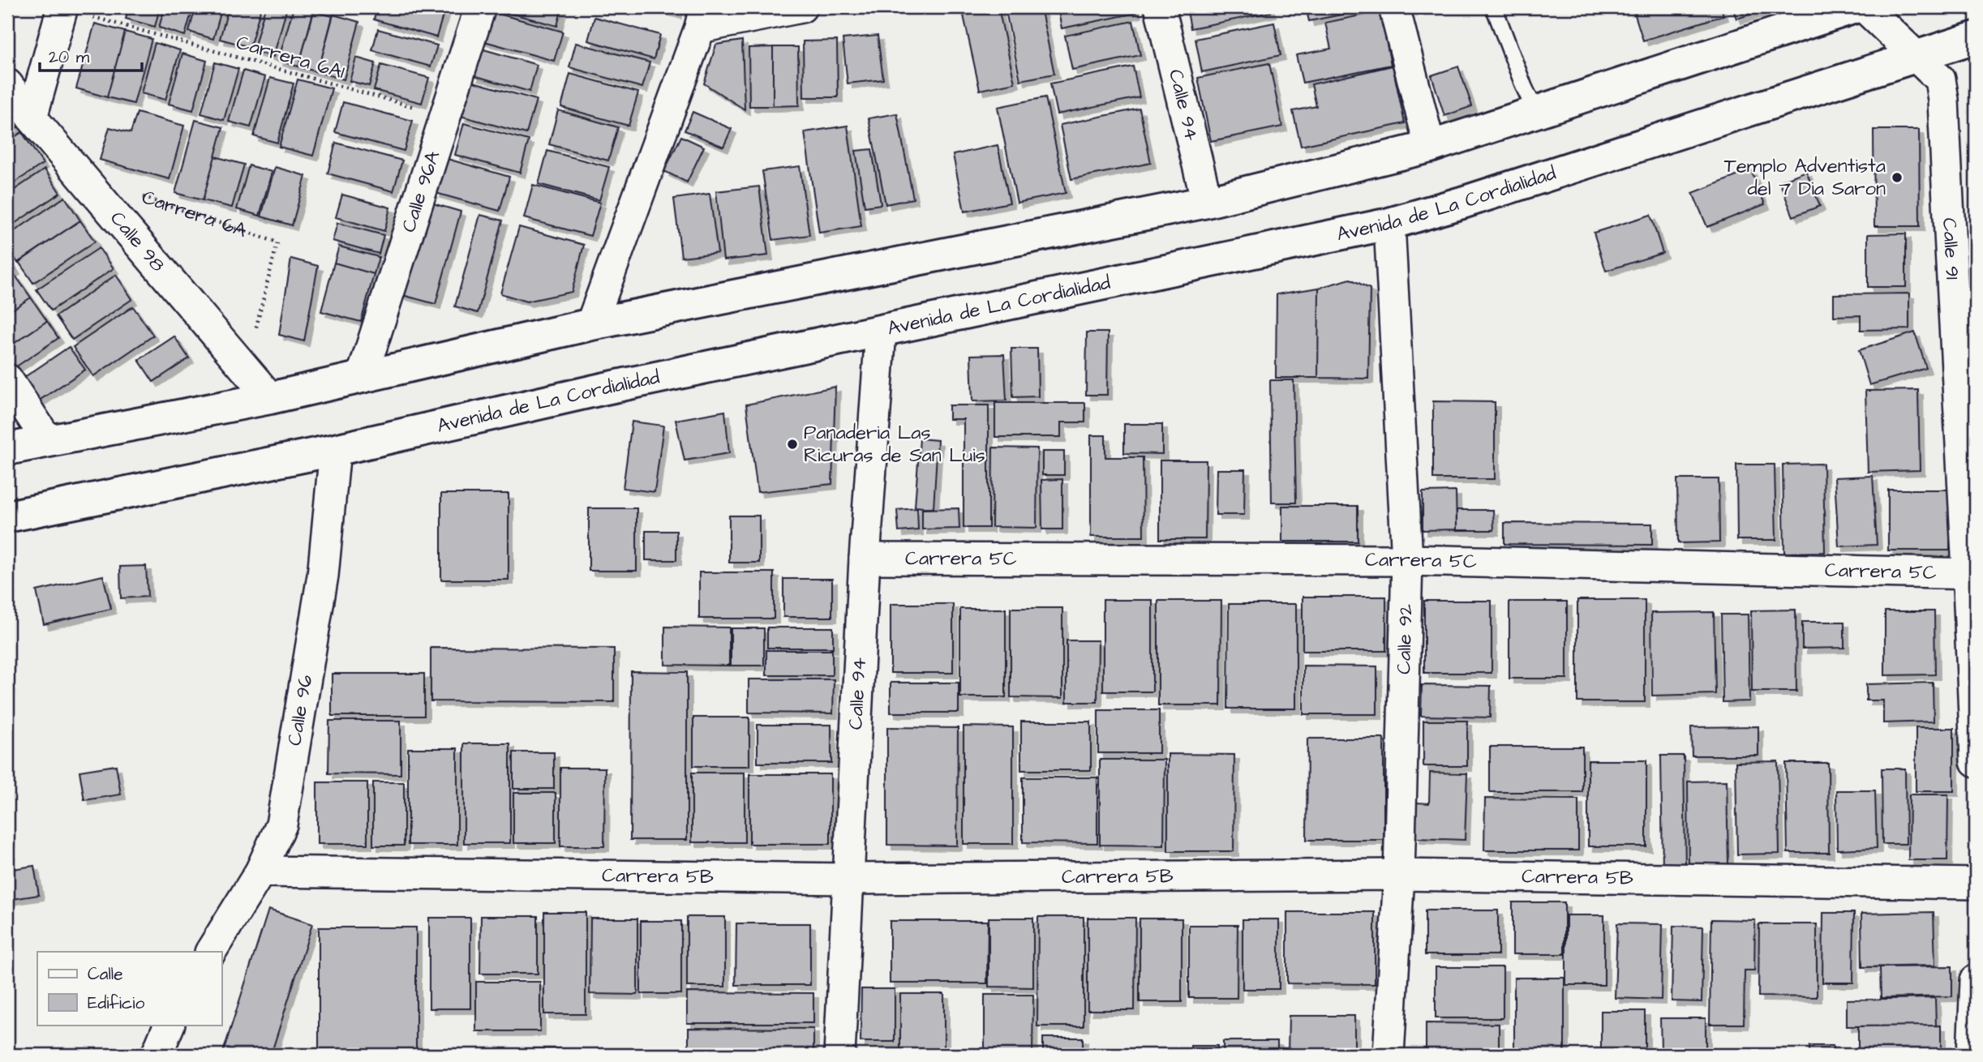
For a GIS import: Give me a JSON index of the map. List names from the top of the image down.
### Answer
{
  "streets": {
    "main road": ["Avenida de La Cordialidad"],
    "street": [
      "Calle 94",
      "Calle 96A",
      "Calle 98",
      "Calle 91",
      "Carrera 5C",
      "Calle 92",
      "Calle 96",
      "Carrera 5B"
    ],
    "path": ["Carrera 6A1", "Carrera 6A"]
  },
  "crossings": [
    ["Carrera 6A1", "Calle 96A"],
    ["Calle 94", "Avenida de La Cordialidad"],
    ["Calle 94", "Carrera 5C"],
    ["Calle 94", "Carrera 5B"],
    ["Avenida de La Cordialidad", "Calle 91"],
    ["Avenida de La Cordialidad", "Calle 92"],
    ["Avenida de La Cordialidad", "Calle 96"],
    ["Carrera 6A", "Calle 98"],
    ["Calle 91", "Carrera 5C"],
    ["Carrera 5C", "Calle 92"],
    ["Calle 92", "Carrera 5B"],
    ["Calle 96", "Carrera 5B"]
  ],
  "places": ["Templo Adventista del 7 Dia Saron", "Panaderia Las Ricuras de San Luis"],
  "legend": ["Calle", "Edificio"],
  "scale_bar": "20 m"
}
